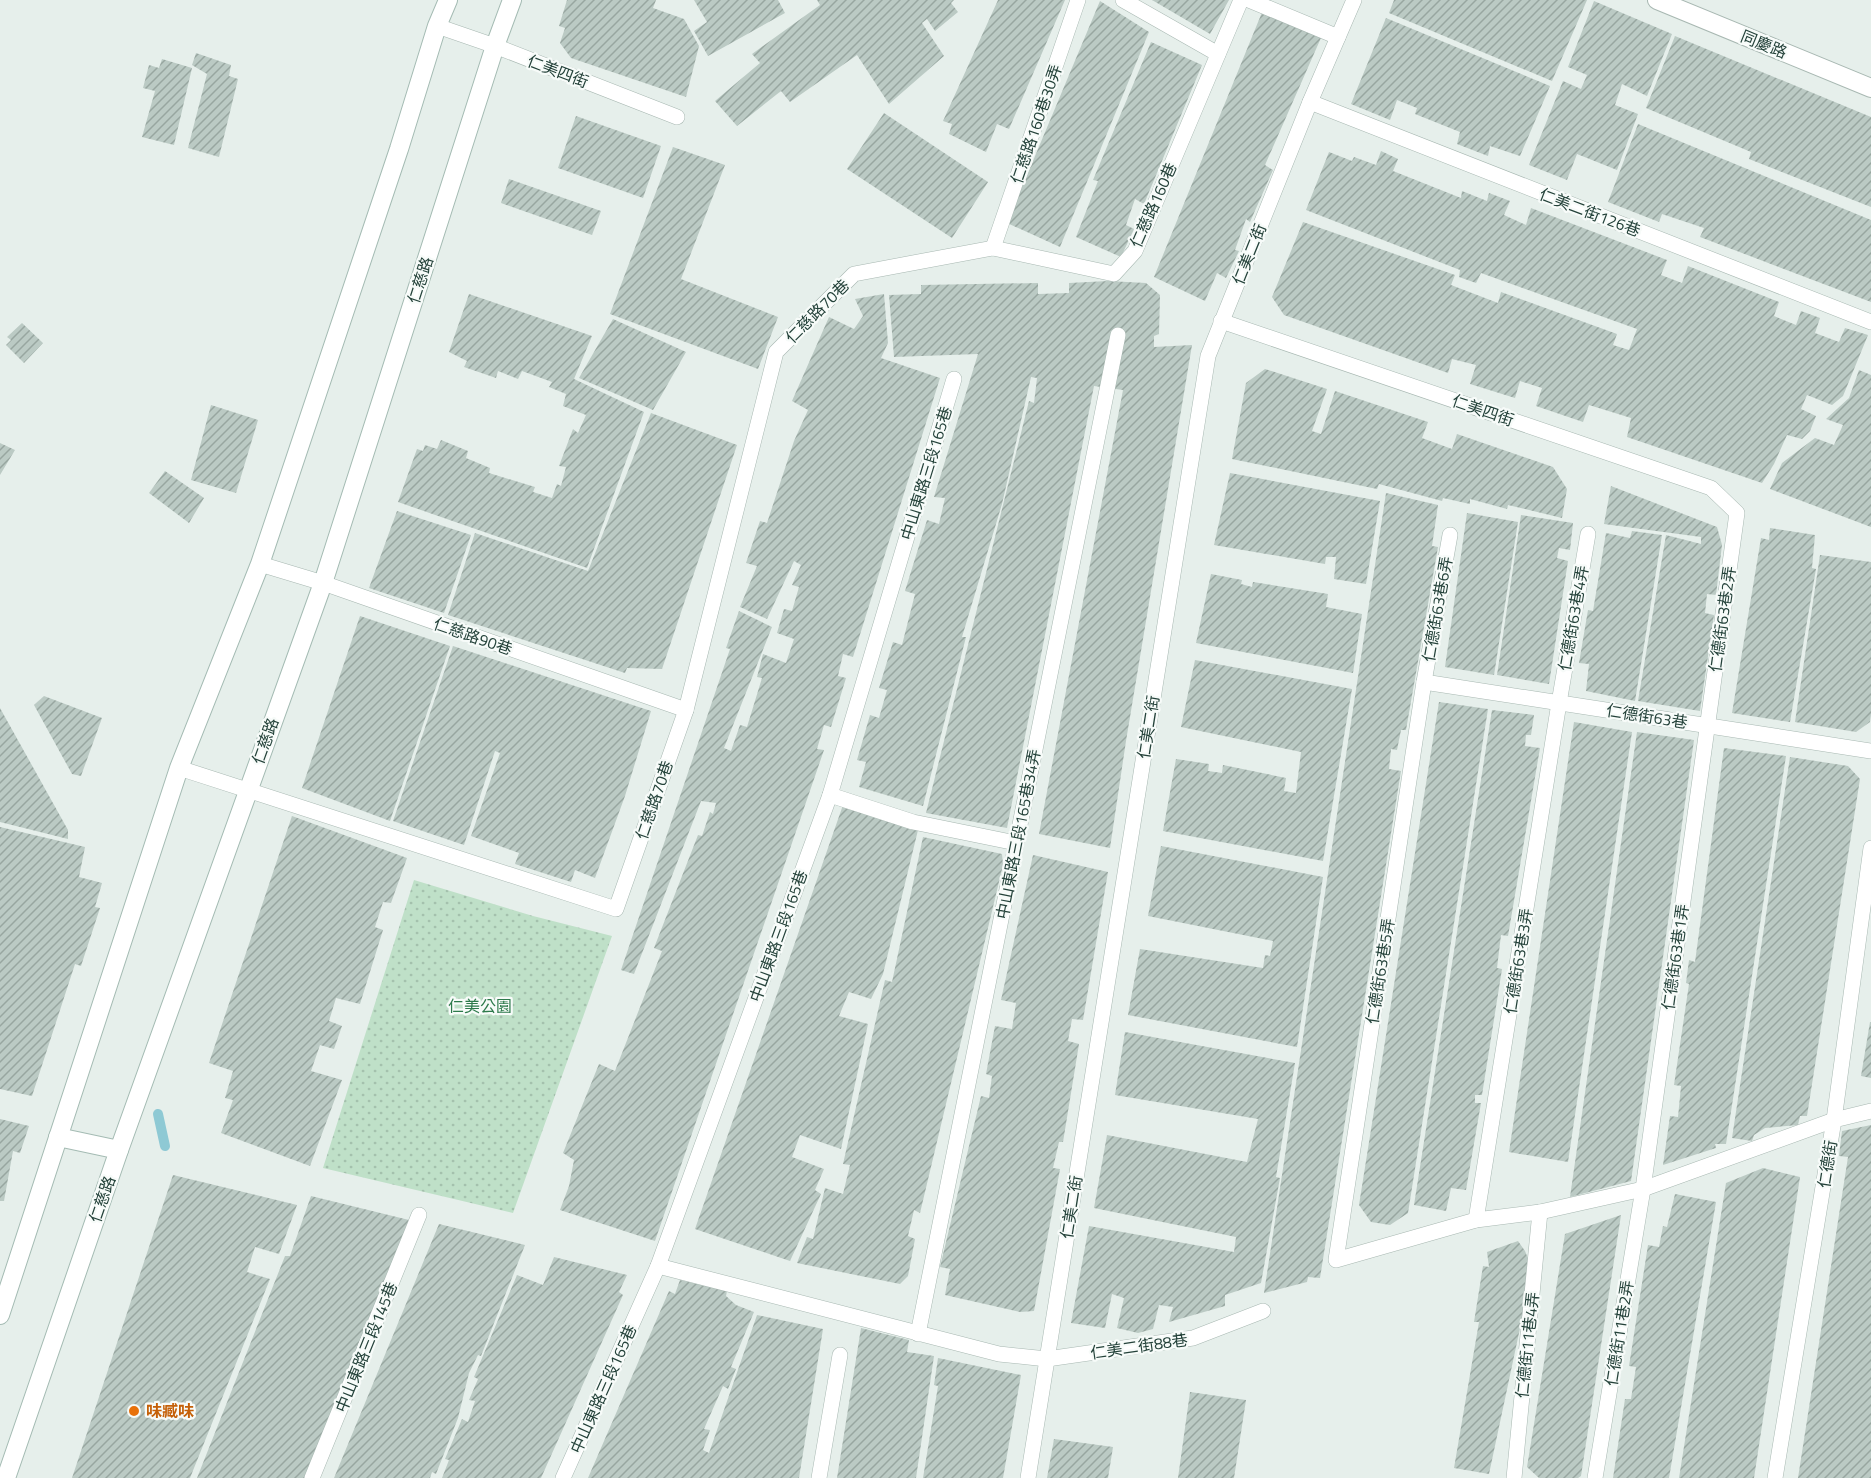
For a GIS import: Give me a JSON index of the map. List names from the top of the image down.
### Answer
{
  "streets": {
    "street": ["同慶路", "仁慈路"],
    "lane": [
      "仁美四街",
      "仁慈路160巷30弄",
      "仁慈路160巷",
      "仁美二街126巷",
      "仁美二街",
      "仁慈路70巷",
      "中山東路三段165巷",
      "仁德街63巷6弄",
      "仁德街63巷4弄",
      "仁德街63巷2弄",
      "仁慈路90巷",
      "仁德街63巷",
      "中山東路三段165巷34弄",
      "仁德街63巷1弄",
      "仁德街63巷3弄",
      "仁德街63巷5弄",
      "仁德街",
      "仁德街11巷2弄",
      "仁德街11巷4弄",
      "仁美二街88巷",
      "中山東路三段145巷"
    ]
  },
  "crossings": [
    ["仁美四街", "仁美二街"],
    ["仁美四街", "仁慈路"],
    ["仁美四街", "仁德街63巷2弄"],
    ["仁慈路160巷30弄", "仁慈路160巷"],
    ["仁慈路160巷", "仁慈路70巷"],
    ["仁美二街126巷", "仁美二街"],
    ["仁美二街", "仁美二街88巷"],
    ["仁慈路", "仁慈路70巷"],
    ["仁慈路", "仁慈路90巷"],
    ["仁慈路70巷", "仁慈路90巷"],
    ["中山東路三段165巷", "仁美二街88巷"],
    ["仁德街63巷6弄", "仁德街63巷"],
    ["仁德街63巷6弄", "仁德街63巷5弄"],
    ["仁德街63巷4弄", "仁德街63巷"],
    ["仁德街63巷4弄", "仁德街63巷3弄"],
    ["仁德街63巷2弄", "仁德街63巷"],
    ["仁德街63巷2弄", "仁德街63巷1弄"],
    ["仁德街63巷", "仁德街63巷1弄"],
    ["仁德街63巷", "仁德街63巷3弄"],
    ["仁德街63巷", "仁德街63巷5弄"],
    ["中山東路三段165巷34弄", "仁美二街88巷"],
    ["仁德街63巷1弄", "仁德街11巷2弄"],
    ["仁德街63巷3弄", "仁德街63巷5弄"]
  ],
  "parks": ["仁美公園"],
  "places": ["味臧味"]
}
